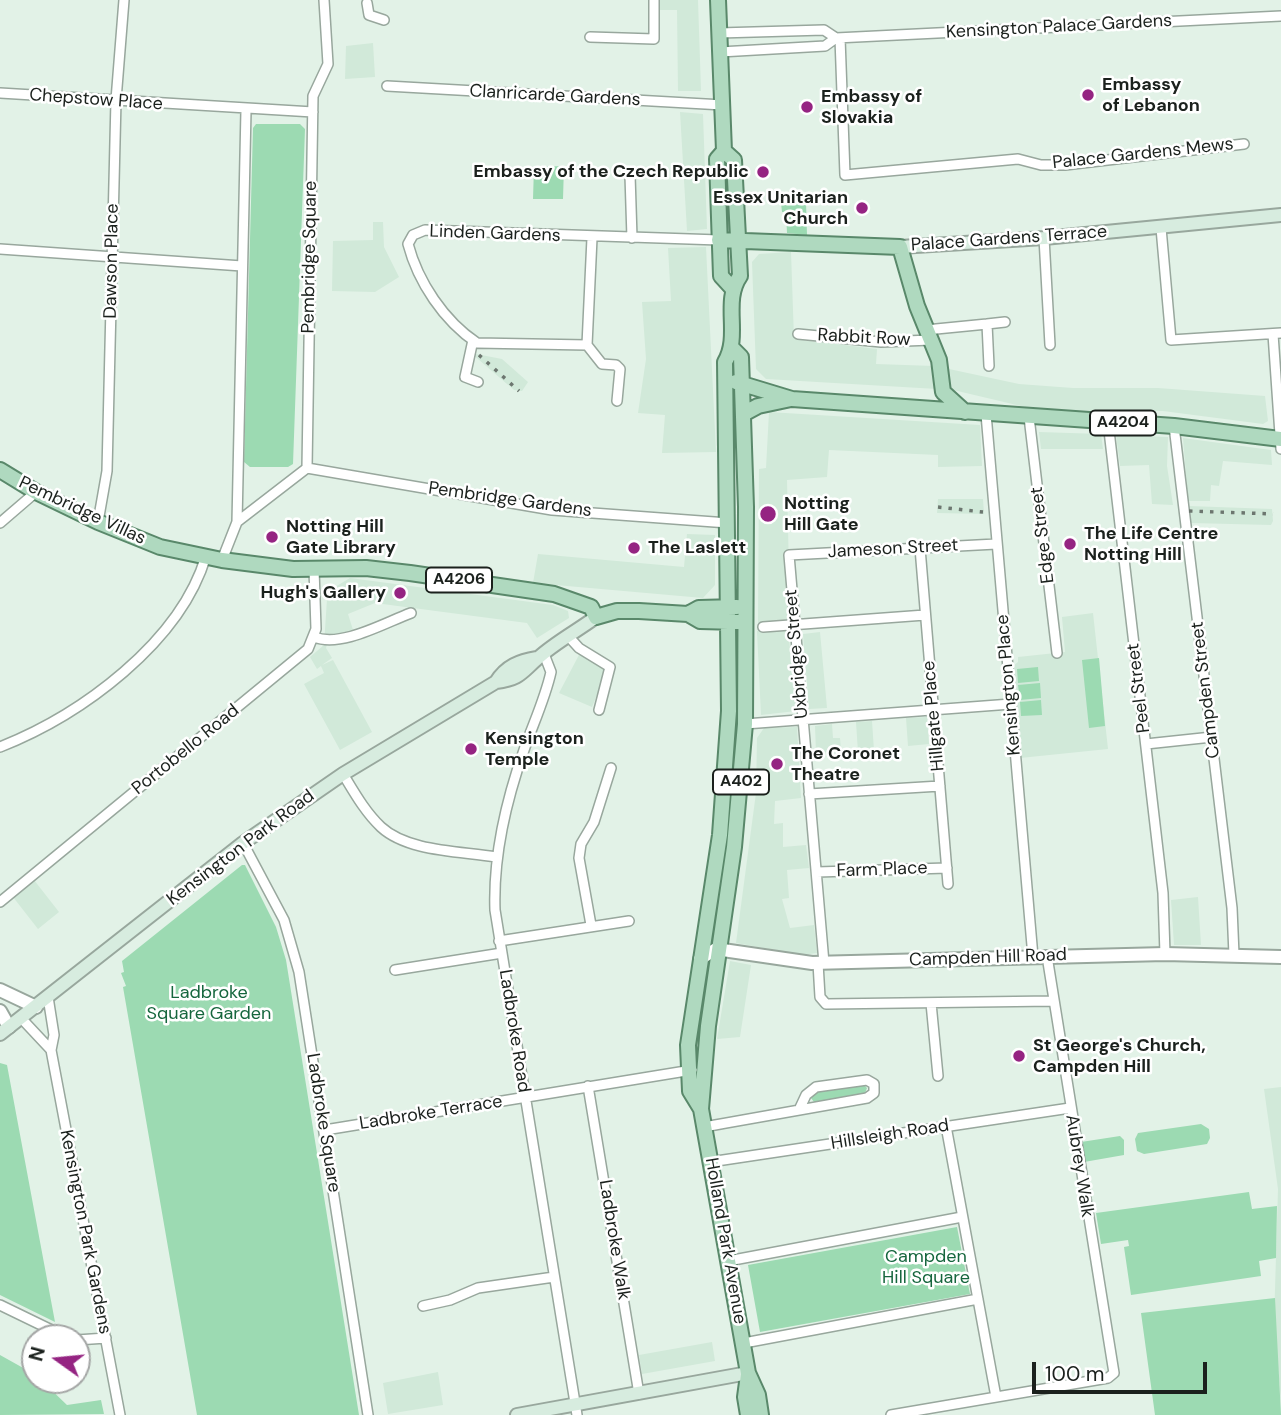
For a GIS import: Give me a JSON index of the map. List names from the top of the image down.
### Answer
{
  "streets": {
    "main road": [
      "Palace Gardens Terrace",
      "A4204",
      "Pembridge Villas",
      "A4206",
      "A402",
      "Kensington Park Road",
      "Holland Park Avenue"
    ],
    "street": [
      "Kensington Palace Gardens",
      "Clanricarde Gardens",
      "Chepstow Place",
      "Palace Gardens Mews",
      "Linden Gardens",
      "Pembridge Square",
      "Dawson Place",
      "Rabbit Row",
      "Pembridge Gardens",
      "Edge Street",
      "Jameson Street",
      "Uxbridge Street",
      "Kensington Place",
      "Peel Street",
      "Campden Street",
      "Hillgate Place",
      "Portobello Road",
      "Farm Place",
      "Campden Hill Road",
      "Ladbroke Road",
      "Ladbroke Terrace",
      "Ladbroke Square",
      "Hillsleigh Road",
      "Aubrey Walk",
      "Kensington Park Gardens",
      "Ladbroke Walk"
    ]
  },
  "crossings": [
    ["Kensington Palace Gardens", "Palace Gardens Mews"],
    ["Kensington Palace Gardens", "A402"],
    ["Clanricarde Gardens", "A402"],
    ["Chepstow Place", "Dawson Place"],
    ["Linden Gardens", "Palace Gardens Terrace"],
    ["Linden Gardens", "A402"],
    ["Palace Gardens Terrace", "A402"],
    ["Pembridge Square", "Pembridge Gardens"],
    ["Dawson Place", "Pembridge Villas"],
    ["A4204", "Edge Street"],
    ["A4204", "Kensington Place"],
    ["A4204", "Peel Street"],
    ["A4204", "Campden Street"],
    ["A4204", "A402"],
    ["Pembridge Gardens", "A402"],
    ["Pembridge Villas", "A4206"],
    ["Jameson Street", "Uxbridge Street"],
    ["Jameson Street", "Kensington Place"],
    ["Jameson Street", "Hillgate Place"],
    ["A4206", "Kensington Park Road"],
    ["Uxbridge Street", "Farm Place"],
    ["Uxbridge Street", "Campden Hill Road"],
    ["Kensington Place", "Campden Hill Road"],
    ["Kensington Place", "Aubrey Walk"],
    ["Peel Street", "Campden Hill Road"],
    ["Campden Street", "Campden Hill Road"],
    ["Hillgate Place", "Farm Place"],
    ["A402", "Campden Hill Road"],
    ["A402", "Ladbroke Terrace"],
    ["A402", "Holland Park Avenue"],
    ["Kensington Park Road", "Ladbroke Road"],
    ["Kensington Park Road", "Ladbroke Square"],
    ["Kensington Park Road", "Kensington Park Gardens"],
    ["Campden Hill Road", "Aubrey Walk"],
    ["Ladbroke Road", "Ladbroke Terrace"],
    ["Ladbroke Terrace", "Ladbroke Square"],
    ["Ladbroke Terrace", "Ladbroke Walk"],
    ["Ladbroke Terrace", "Holland Park Avenue"],
    ["Hillsleigh Road", "Aubrey Walk"],
    ["Hillsleigh Road", "Holland Park Avenue"]
  ],
  "parks": ["Ladbroke Square Garden", "Campden Hill Square"],
  "places": [
    "Embassy of Lebanon",
    "Embassy of Slovakia",
    "Embassy of the Czech Republic",
    "Essex Unitarian Church",
    "Notting Hill Gate",
    "Notting Hill Gate Library",
    "The Life Centre Notting Hill",
    "The Laslett",
    "Hugh's Gallery",
    "Kensington Temple",
    "The Coronet Theatre",
    "St George's Church, Campden Hill"
  ],
  "scale_bar": "100 m",
  "north": "left"
}
